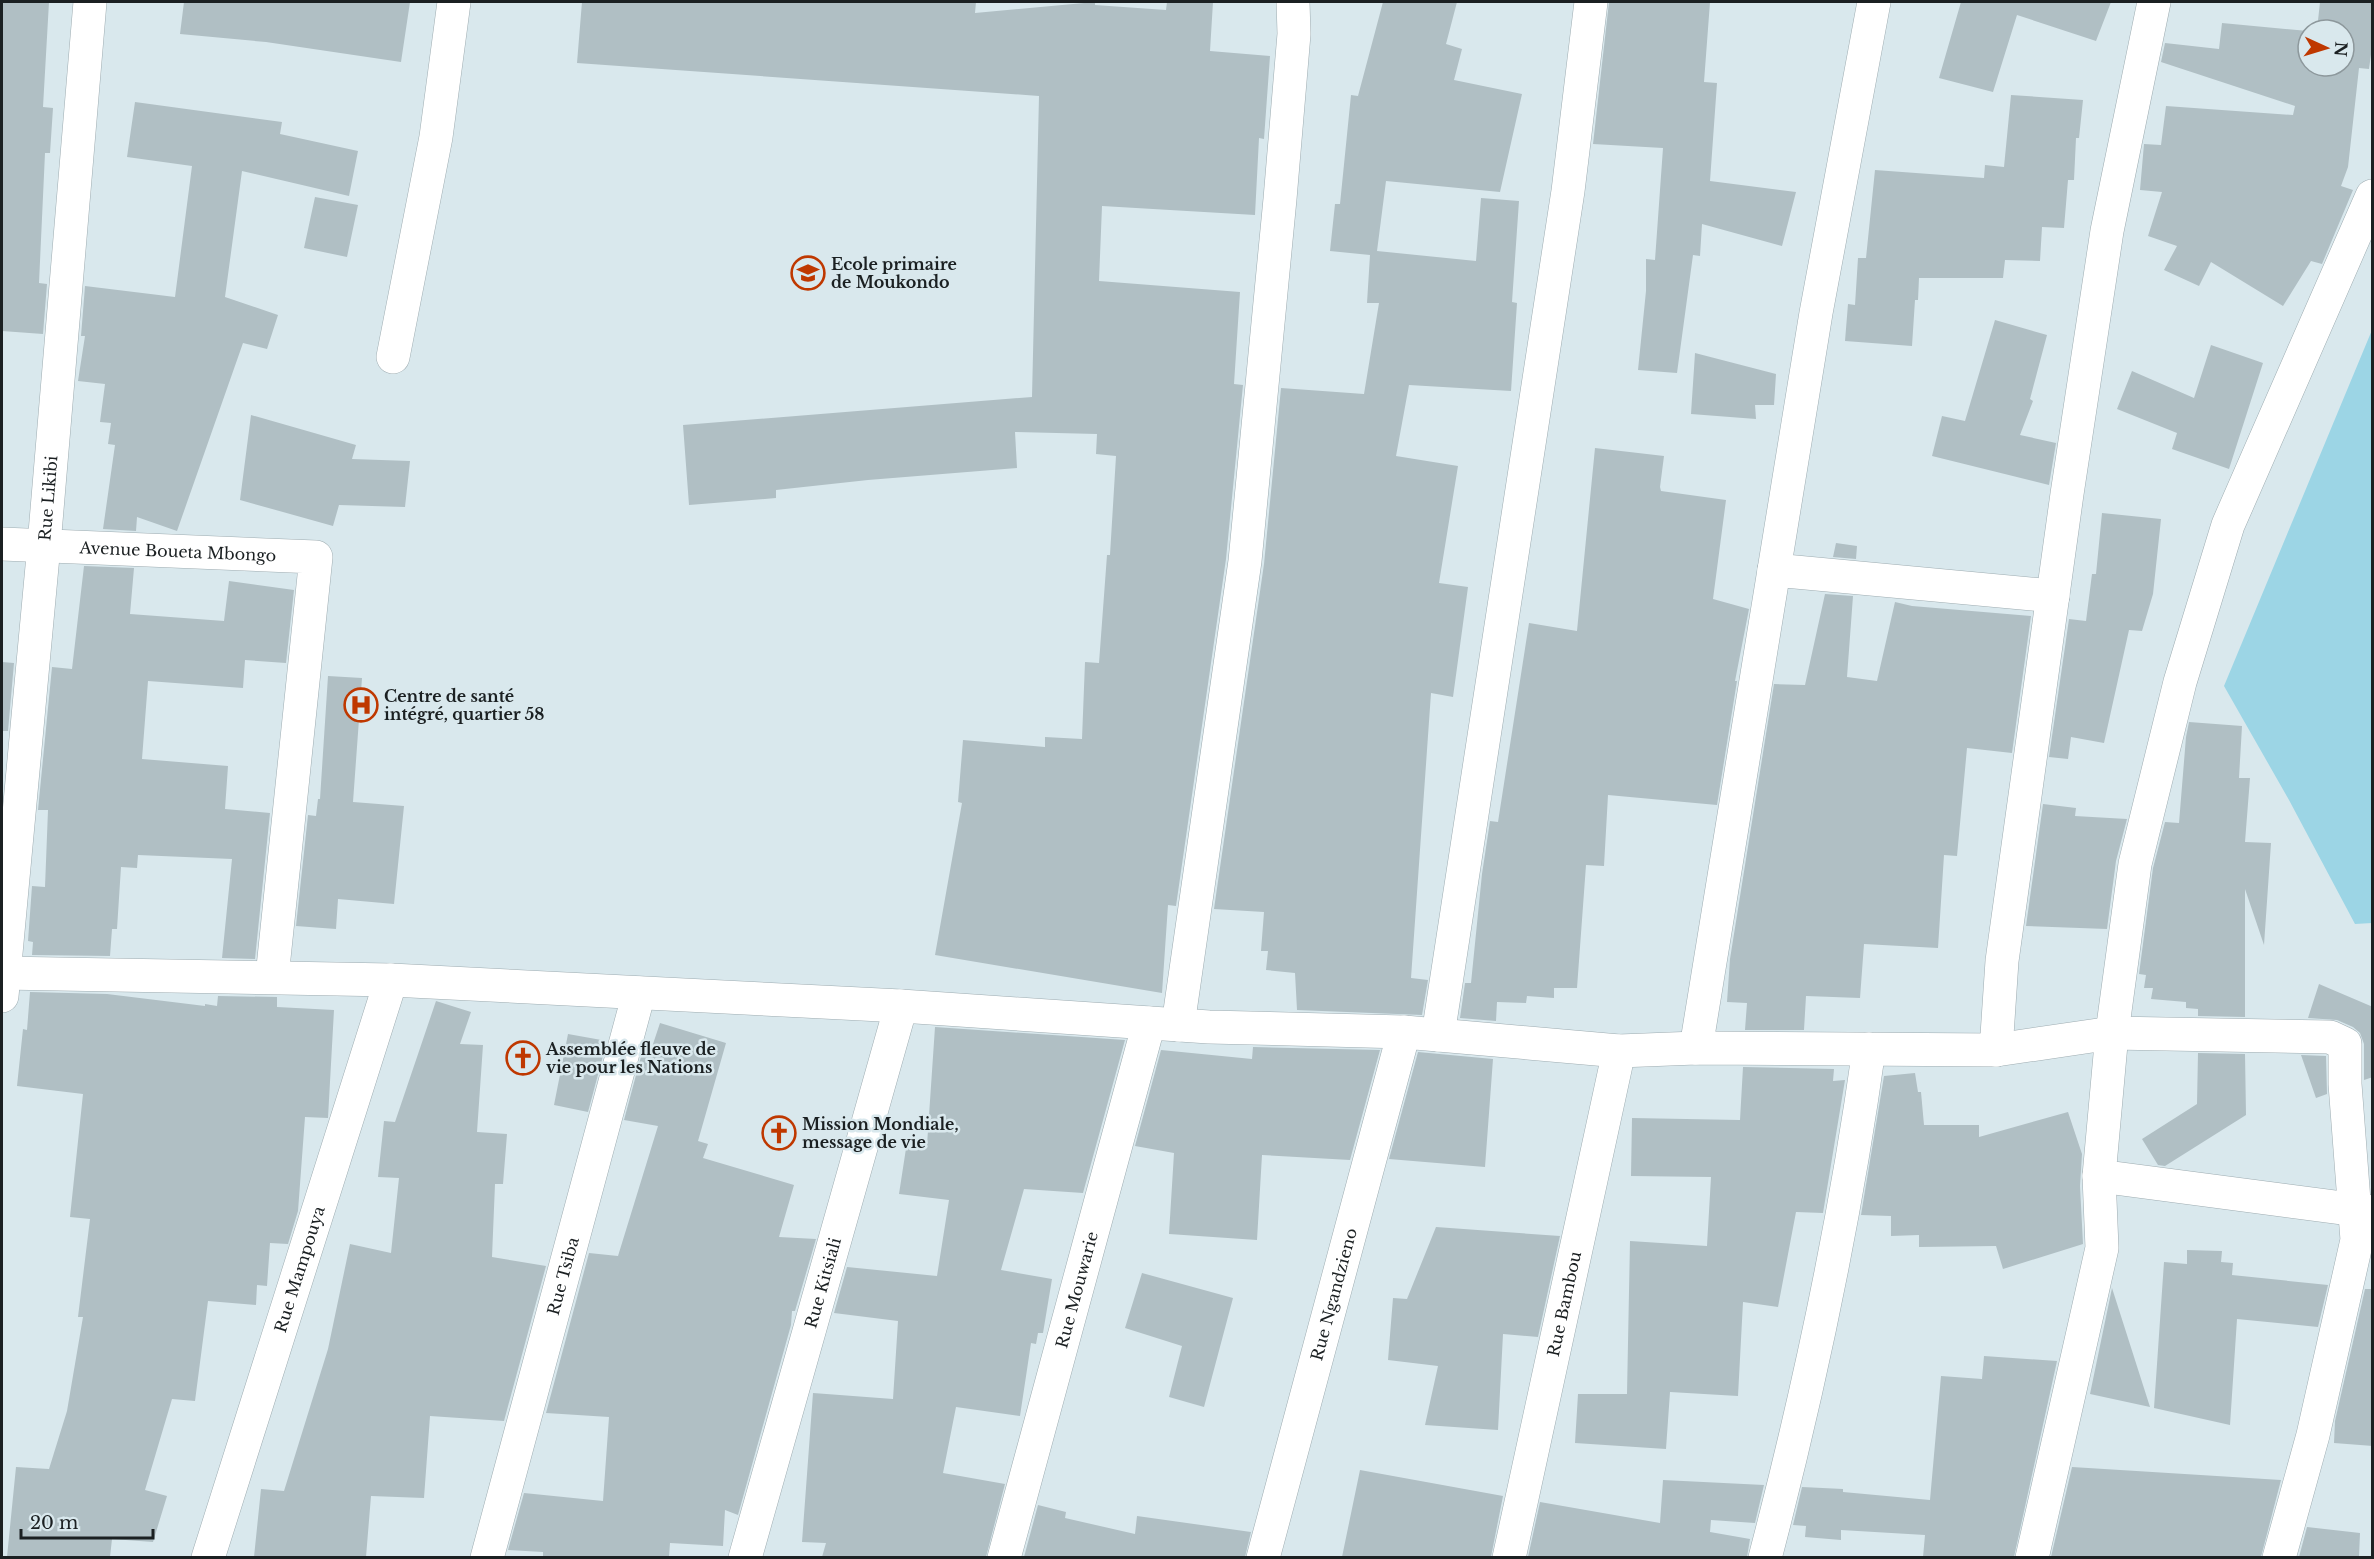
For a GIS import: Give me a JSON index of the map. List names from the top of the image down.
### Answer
{
  "streets": {
    "street": [
      "Rue Likibi",
      "Avenue Boueta Mbongo",
      "Rue Mampouya",
      "Rue Tsiba",
      "Rue Kitsiali",
      "Rue Mouwarie",
      "Rue Ngandzieno",
      "Rue Bambou"
    ]
  },
  "crossings": [
    ["Rue Likibi", "Avenue Boueta Mbongo"]
  ],
  "places": {
    "school or university": ["Ecole primaire de Moukondo"],
    "hospital": ["Centre de santé intégré, quartier 58"],
    "church": ["Assemblée fleuve de vie pour les Nations", "Mission Mondiale, message de vie"]
  },
  "scale_bar": "20 m",
  "north": "right"
}
